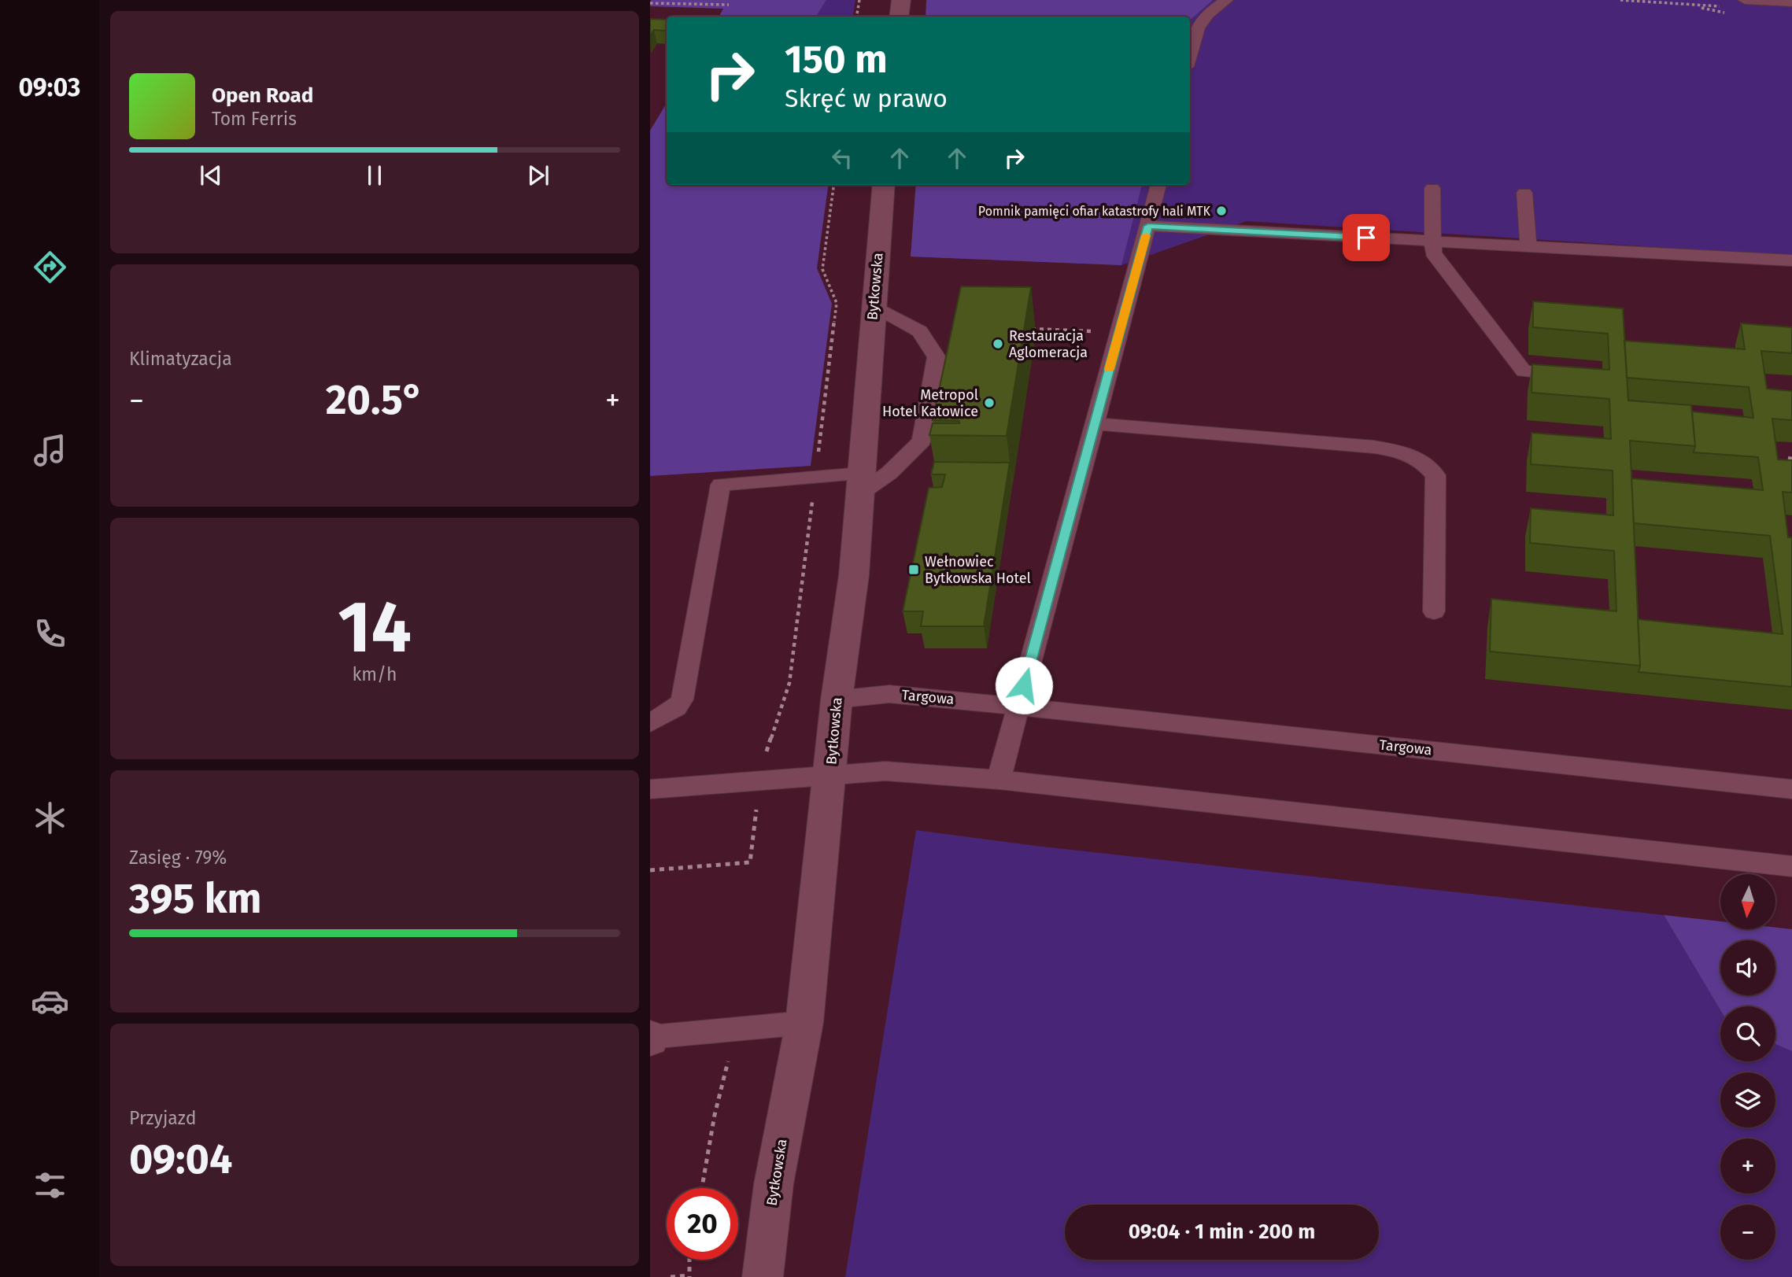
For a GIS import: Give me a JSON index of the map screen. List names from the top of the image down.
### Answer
{
  "streets": {
    "street": ["Bytkowska"],
    "lane": ["Targowa"]
  },
  "crossings": [
    ["Bytkowska", "Targowa"]
  ],
  "places": {
    "other": ["Pomnik pamięci ofiar katastrofy hali MTK", "Restauracja Aglomeracja", "Metropol Hotel Katowice"],
    "transit": ["Wełnowiec Bytkowska Hotel"]
  },
  "north": "bottom",
  "page": {
    "tabs": "09:03",
    "turn": ["150 m", "Skręć w prawo"],
    "song": ["Open Road", "Tom Ferris"],
    "tile": [
      "Klimatyzacja",
      ["14", "km/h"],
      ["Zasięg · 79%", "395 km"],
      ["Przyjazd", "09:04"]
    ],
    "heat": ["−", "20.5°", "+"],
    "map_buttons": ["+", "−"],
    "limit": "20",
    "trip": "09:04 · 1 min · 200 m"
  }
}
